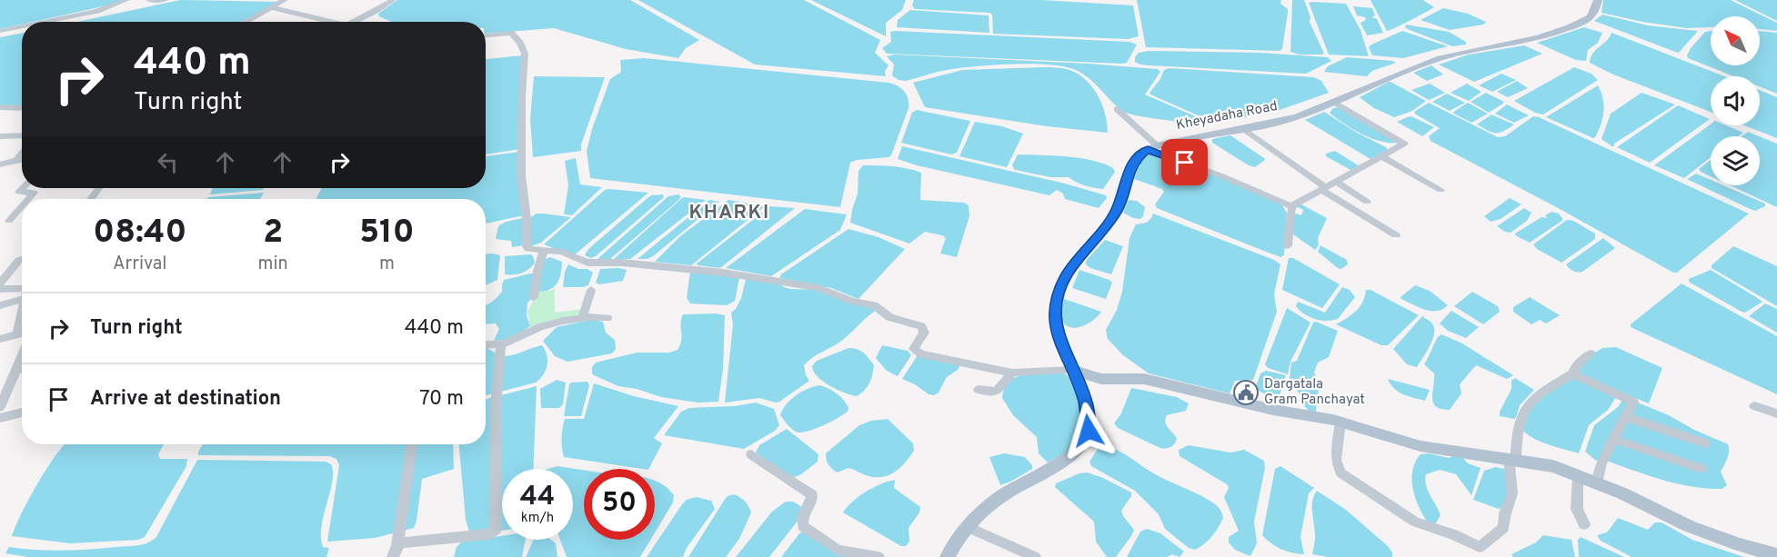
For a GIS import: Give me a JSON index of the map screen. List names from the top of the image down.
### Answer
{
  "streets": {
    "main road": ["Kheyadaha Road"]
  },
  "districts": ["KHARKI"],
  "places": {
    "public building": ["Dargatala Gram Panchayat"]
  },
  "north": "top left",
  "page": {
    "turn": ["440 m", "Turn right"],
    "eta": [
      "08:40",
      "Arrival",
      "2",
      "min",
      "510",
      "m"
    ],
    "list": [
      {
        "name": "Turn right",
        "value": "440 m"
      },
      {
        "name": "Arrive at destination",
        "value": "70 m"
      }
    ],
    "speed": "44 km/h",
    "limit": "50"
  }
}
